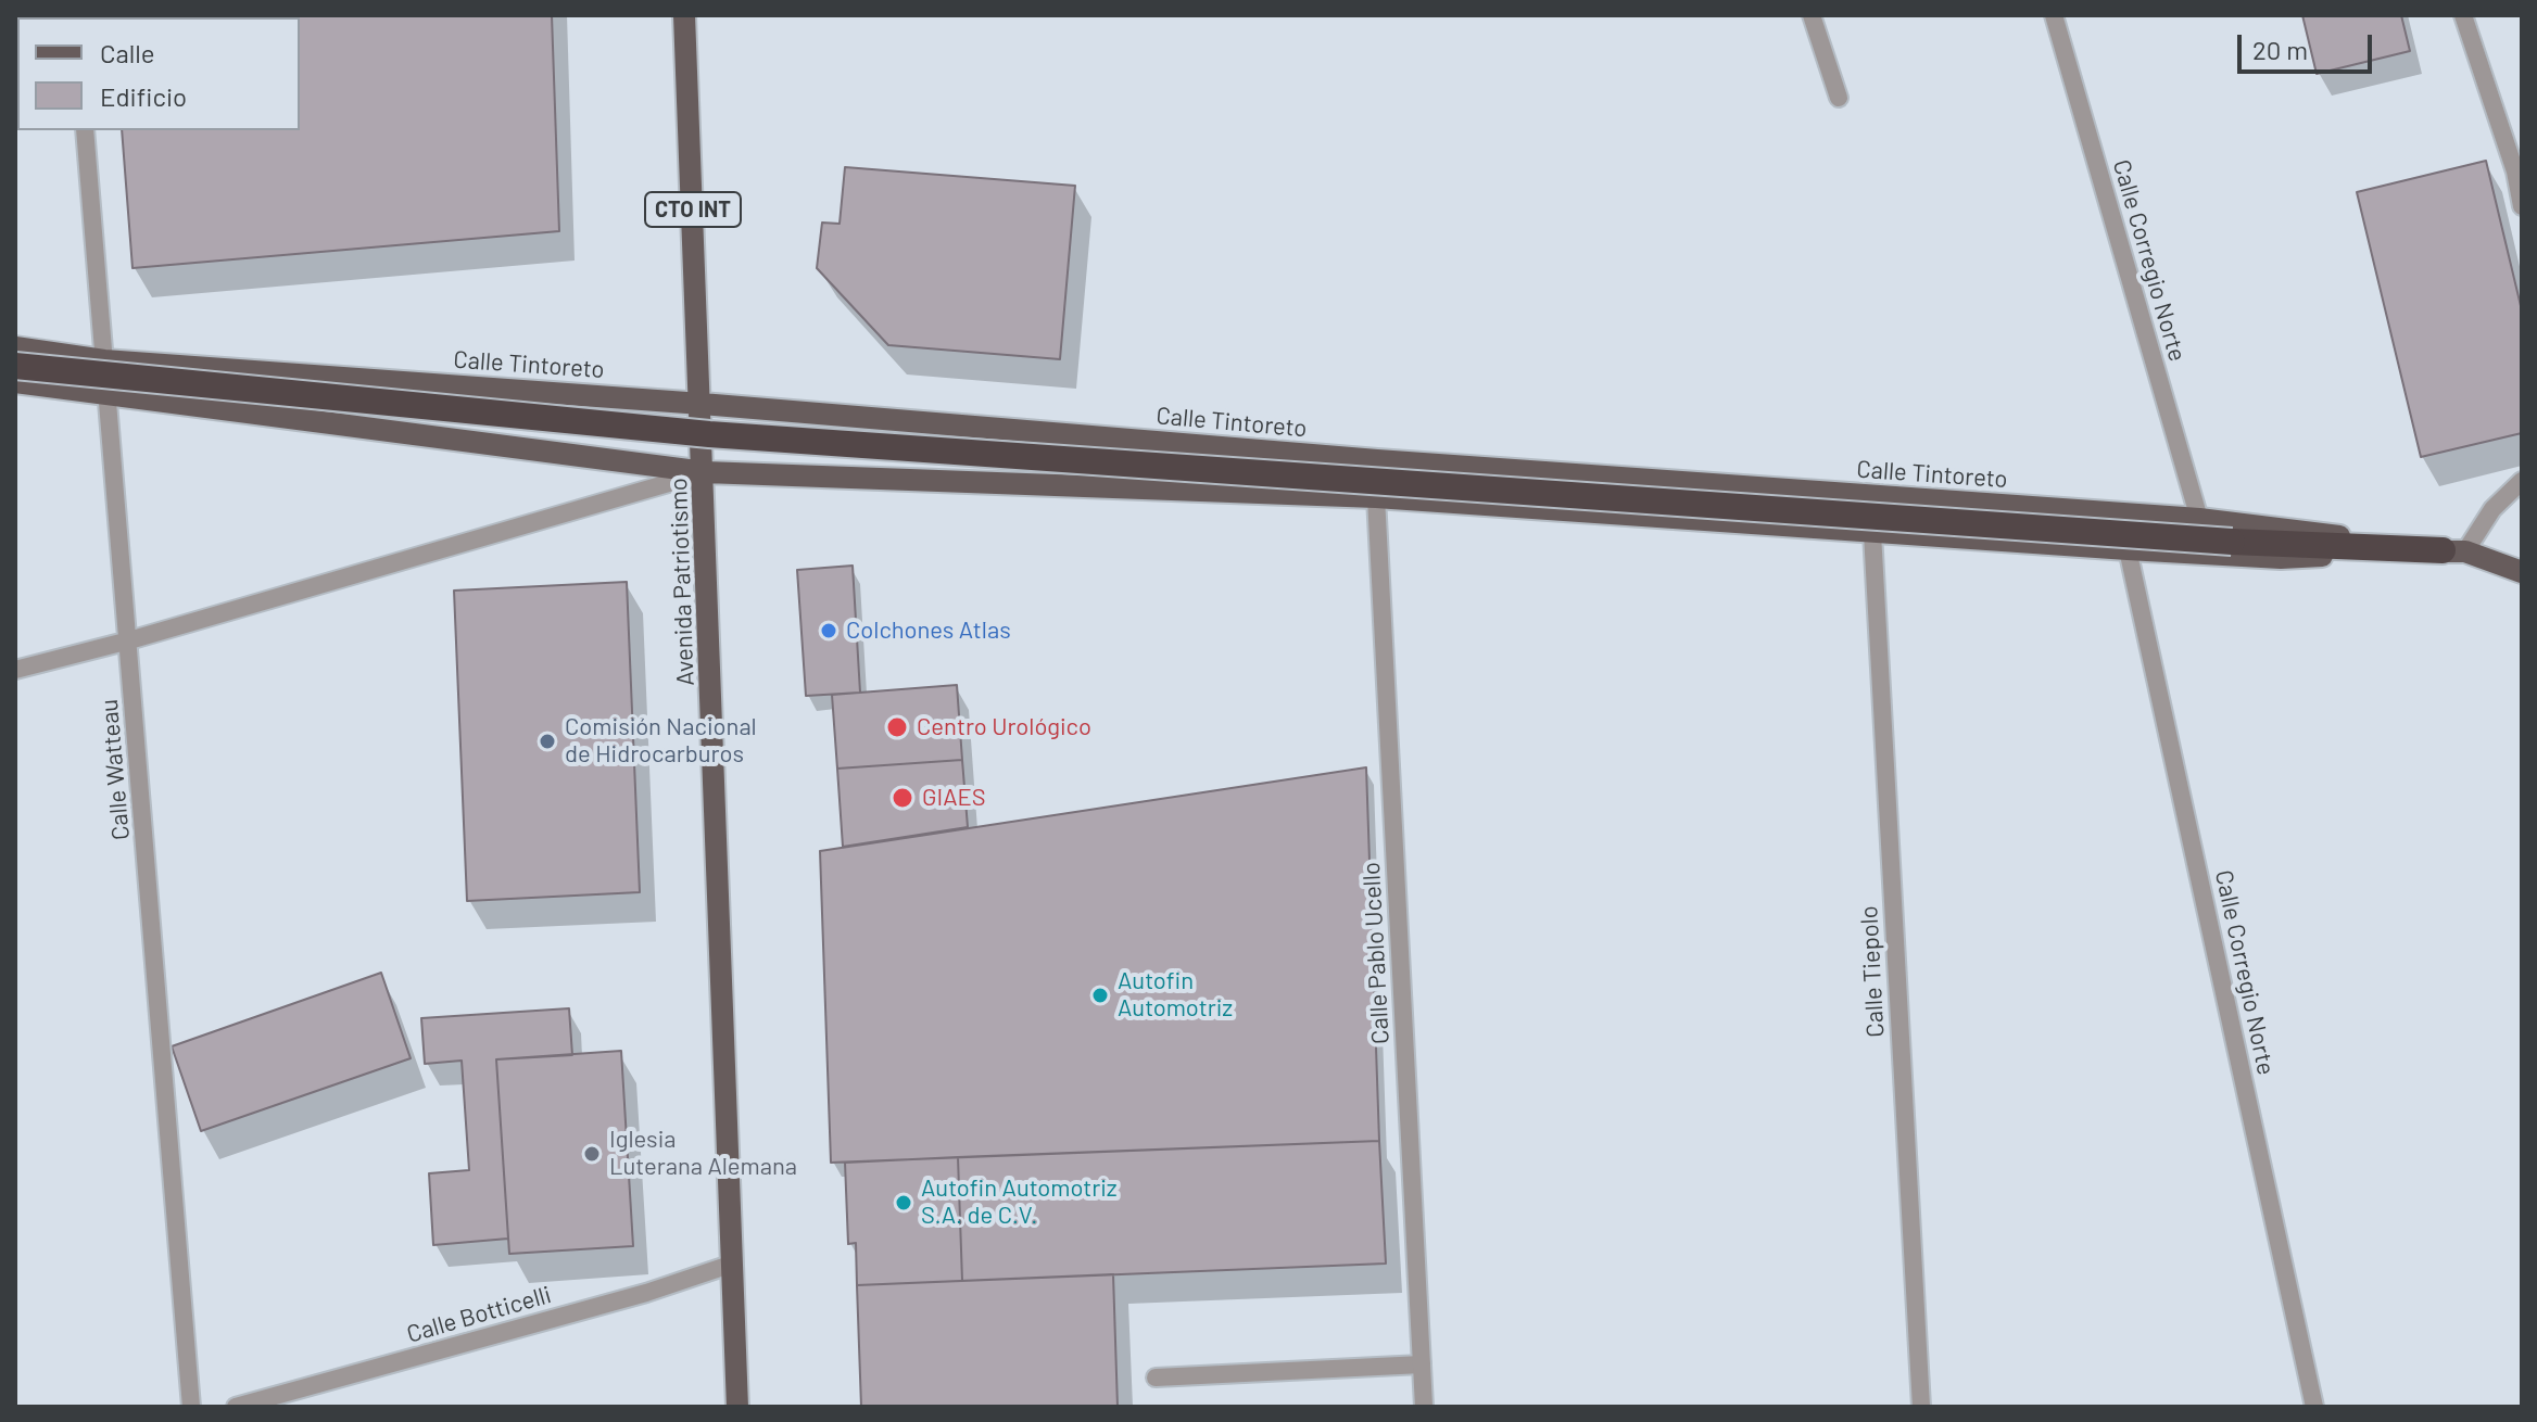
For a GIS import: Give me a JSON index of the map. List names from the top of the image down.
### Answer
{
  "streets": {
    "main road": ["CTO INT", "Calle Tintoreto", "Avenida Patriotismo"],
    "street": [
      "Calle Corregio Norte",
      "Calle Watteau",
      "Calle Pablo Ucello",
      "Calle Tiepolo",
      "Calle Botticelli"
    ]
  },
  "crossings": [
    ["Calle Corregio Norte", "Calle Tintoreto"],
    ["Calle Tintoreto", "Avenida Patriotismo"],
    ["Calle Tintoreto", "Calle Watteau"],
    ["Calle Tintoreto", "Calle Pablo Ucello"],
    ["Calle Tintoreto", "Calle Tiepolo"],
    ["Avenida Patriotismo", "Calle Botticelli"]
  ],
  "places": [
    "Colchones Atlas",
    "Centro Urológico",
    "Comisión Nacional de Hidrocarburos",
    "GIAES",
    "Autofin Automotriz",
    "Iglesia Luterana Alemana",
    "Autofin Automotriz S.A. de C.V."
  ],
  "legend": ["Calle", "Edificio"],
  "scale_bar": "20 m"
}
